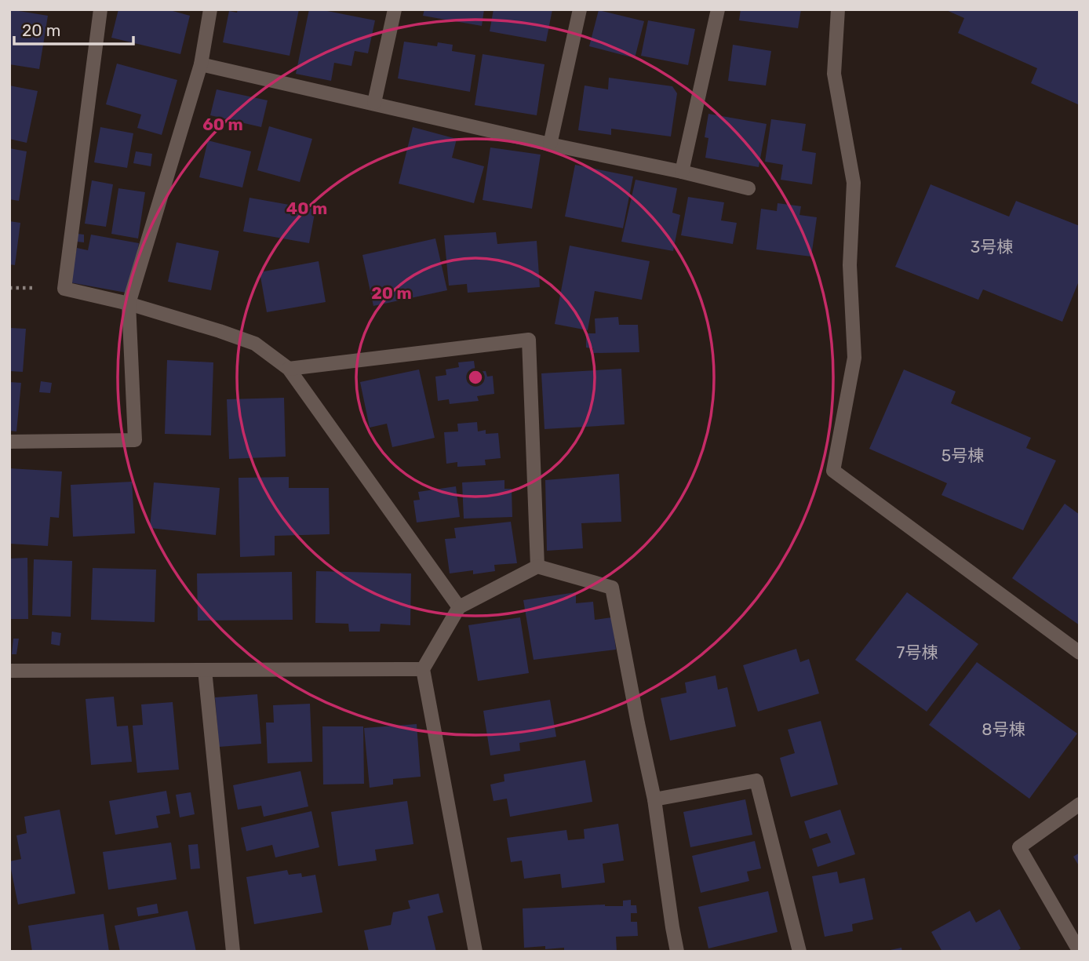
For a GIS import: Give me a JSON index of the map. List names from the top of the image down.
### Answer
{
  "house_numbers": [
    "3号棟",
    "5号棟",
    "7号棟",
    "8号棟"
  ],
  "scale_bar": "20 m",
  "rings": ["60 m", "40 m", "20 m"]
}
